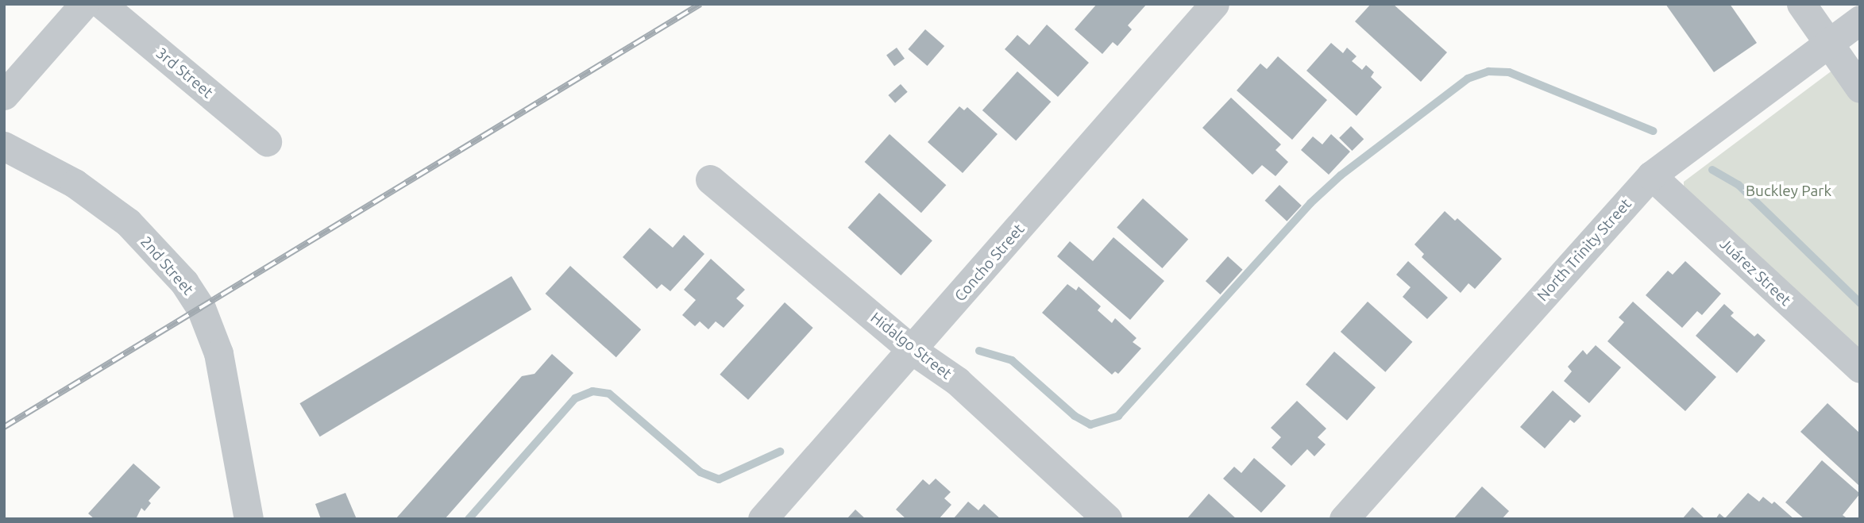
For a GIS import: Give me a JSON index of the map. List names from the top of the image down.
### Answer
{
  "streets": {
    "street": [
      "3rd Street",
      "North Trinity Street",
      "Concho Street",
      "2nd Street",
      "Juárez Street",
      "Hidalgo Street"
    ]
  },
  "crossings": [
    ["North Trinity Street", "Juárez Street"],
    ["Concho Street", "Hidalgo Street"]
  ],
  "parks": ["Buckley Park"]
}
